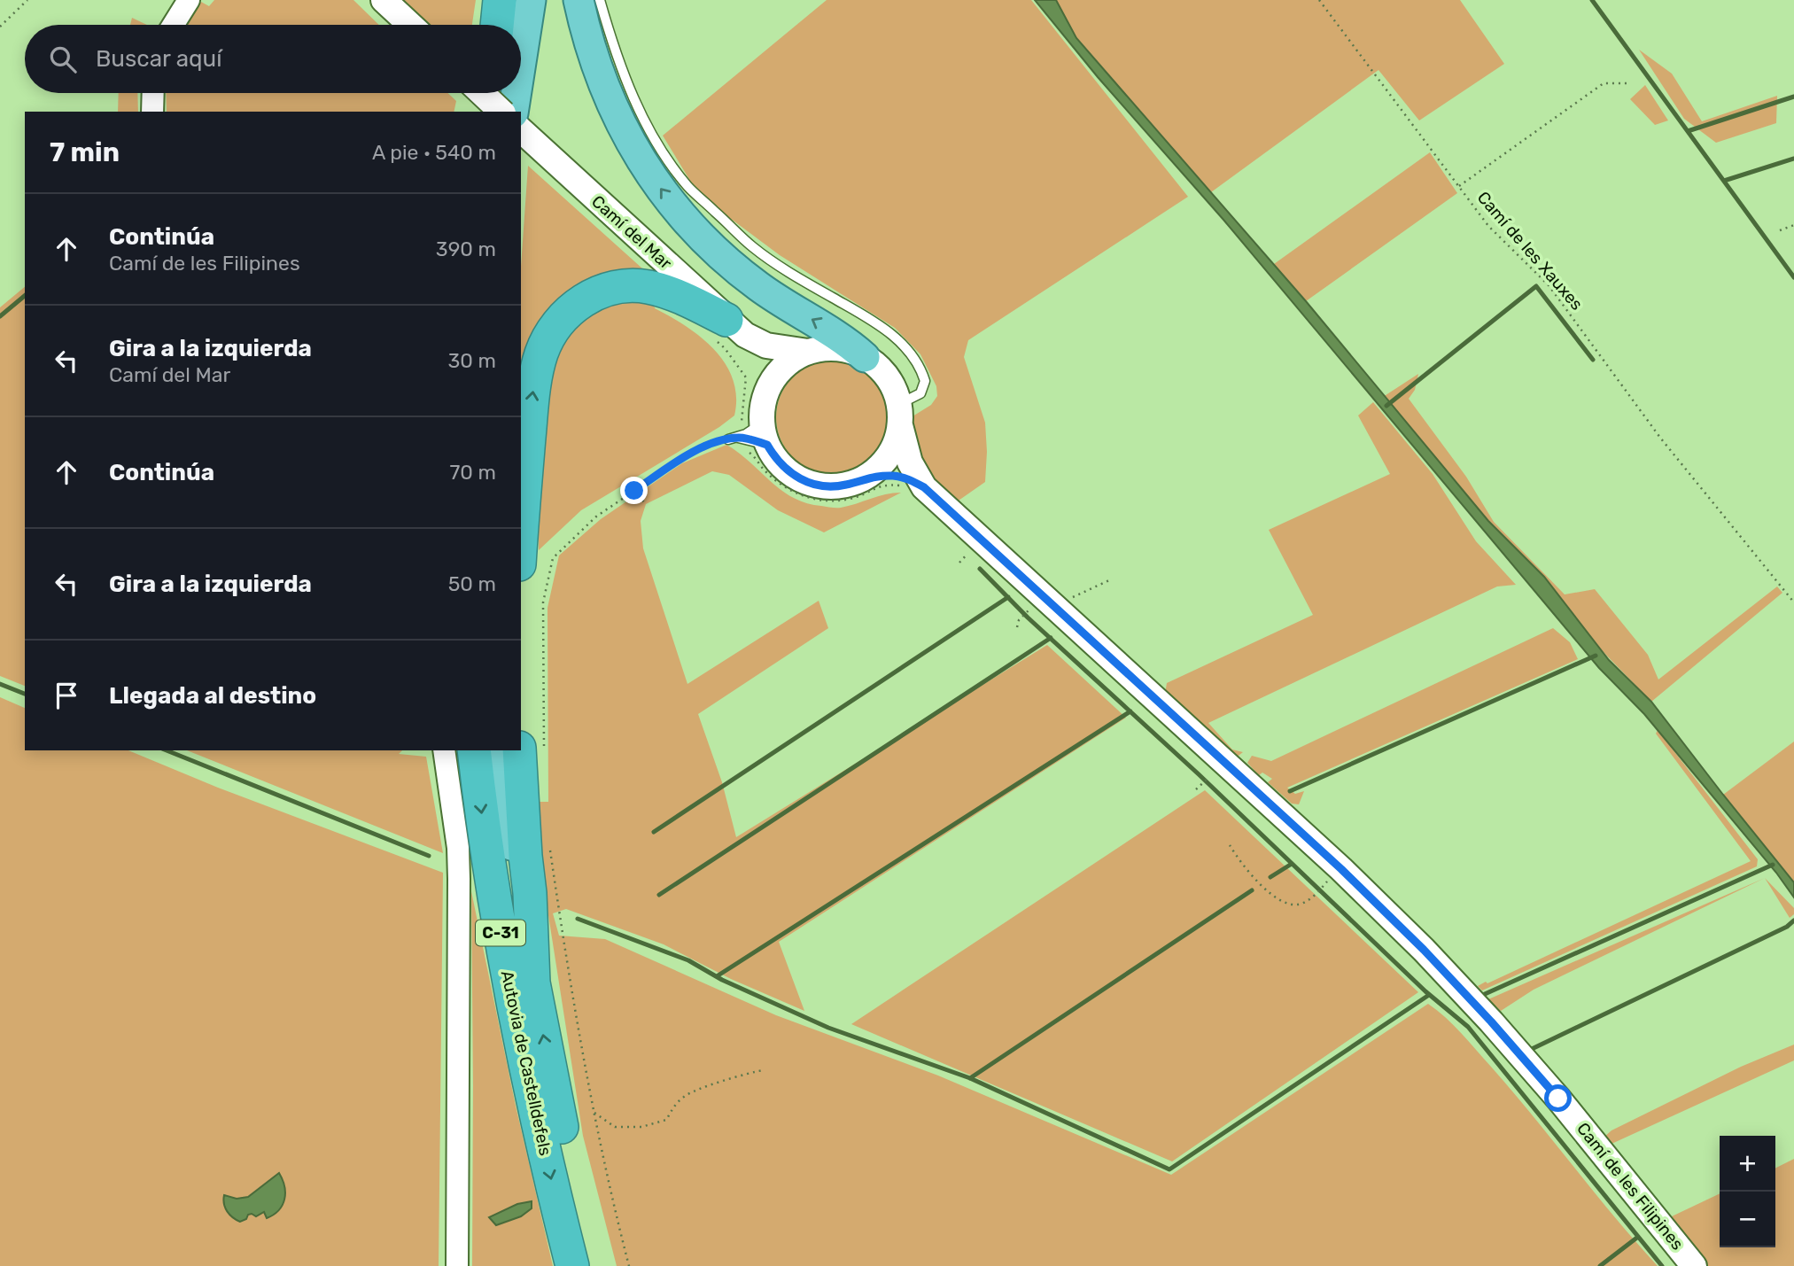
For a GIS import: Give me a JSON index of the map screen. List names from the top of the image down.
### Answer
{
  "streets": {
    "highway": ["C-31", "Autovia de Castelldefels"],
    "main road": ["Camí del Mar", "Camí de les Filipines"],
    "path": ["Camí de les Xauxes"]
  },
  "page": {
    "search": "Buscar aquí",
    "heading": ["7 min", "A pie · 540 m"],
    "list": [
      ["Continúa", "Camí de les Filipines", "390 m"],
      ["Gira a la izquierda", "Camí del Mar", "30 m"],
      ["Continúa", "70 m"],
      ["Gira a la izquierda", "50 m"],
      "Llegada al destino"
    ],
    "map_buttons": ["+", "−"]
  }
}
